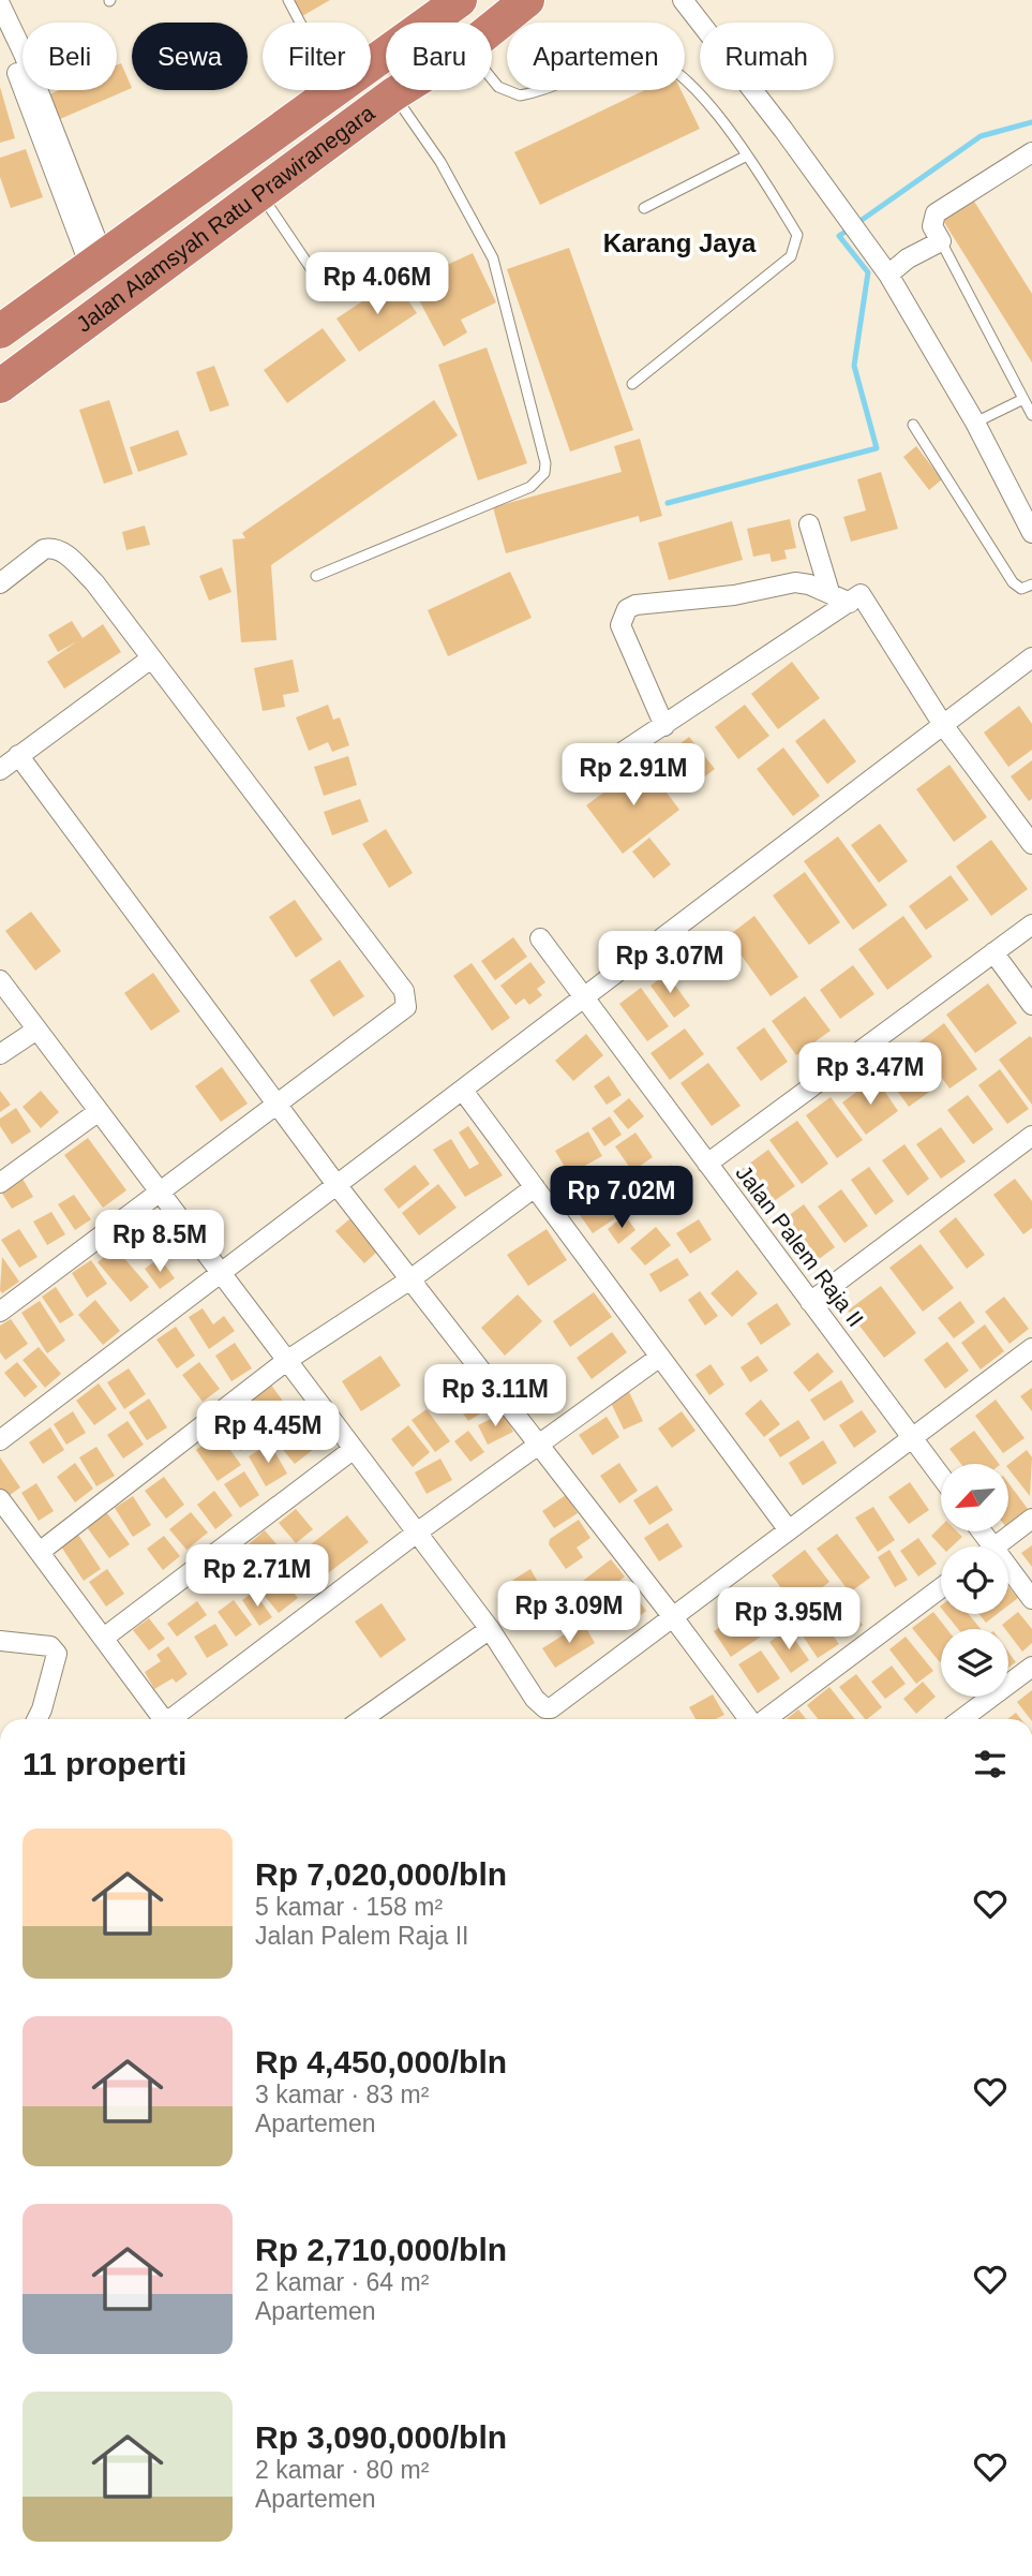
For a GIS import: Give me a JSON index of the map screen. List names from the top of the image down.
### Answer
{
  "streets": {
    "highway": ["Jalan Alamsyah Ratu Prawiranegara"],
    "street": ["Jalan Palem Raja II"]
  },
  "districts": ["Karang Jaya"],
  "north": "bottom left",
  "page": {
    "chip": [
      "Beli",
      "Sewa",
      "Filter",
      "Baru",
      "Apartemen",
      "Rumah"
    ],
    "price": [
      "Rp 4.06M",
      "Rp 2.91M",
      "Rp 3.07M",
      "Rp 3.47M",
      "Rp 7.02M",
      "Rp 8.5M",
      "Rp 3.11M",
      "Rp 4.45M",
      "Rp 2.71M",
      "Rp 3.09M",
      "Rp 3.95M"
    ],
    "heading": "11 properti",
    "list": [
      {
        "name": "Rp 7,020,000/bln",
        "note": "5 kamar · 158 m² · Jalan Palem Raja II"
      },
      {
        "name": "Rp 4,450,000/bln",
        "note": "3 kamar · 83 m² · Apartemen"
      },
      {
        "name": "Rp 2,710,000/bln",
        "note": "2 kamar · 64 m² · Apartemen"
      },
      {
        "name": "Rp 3,090,000/bln",
        "note": "2 kamar · 80 m² · Apartemen"
      }
    ]
  }
}
